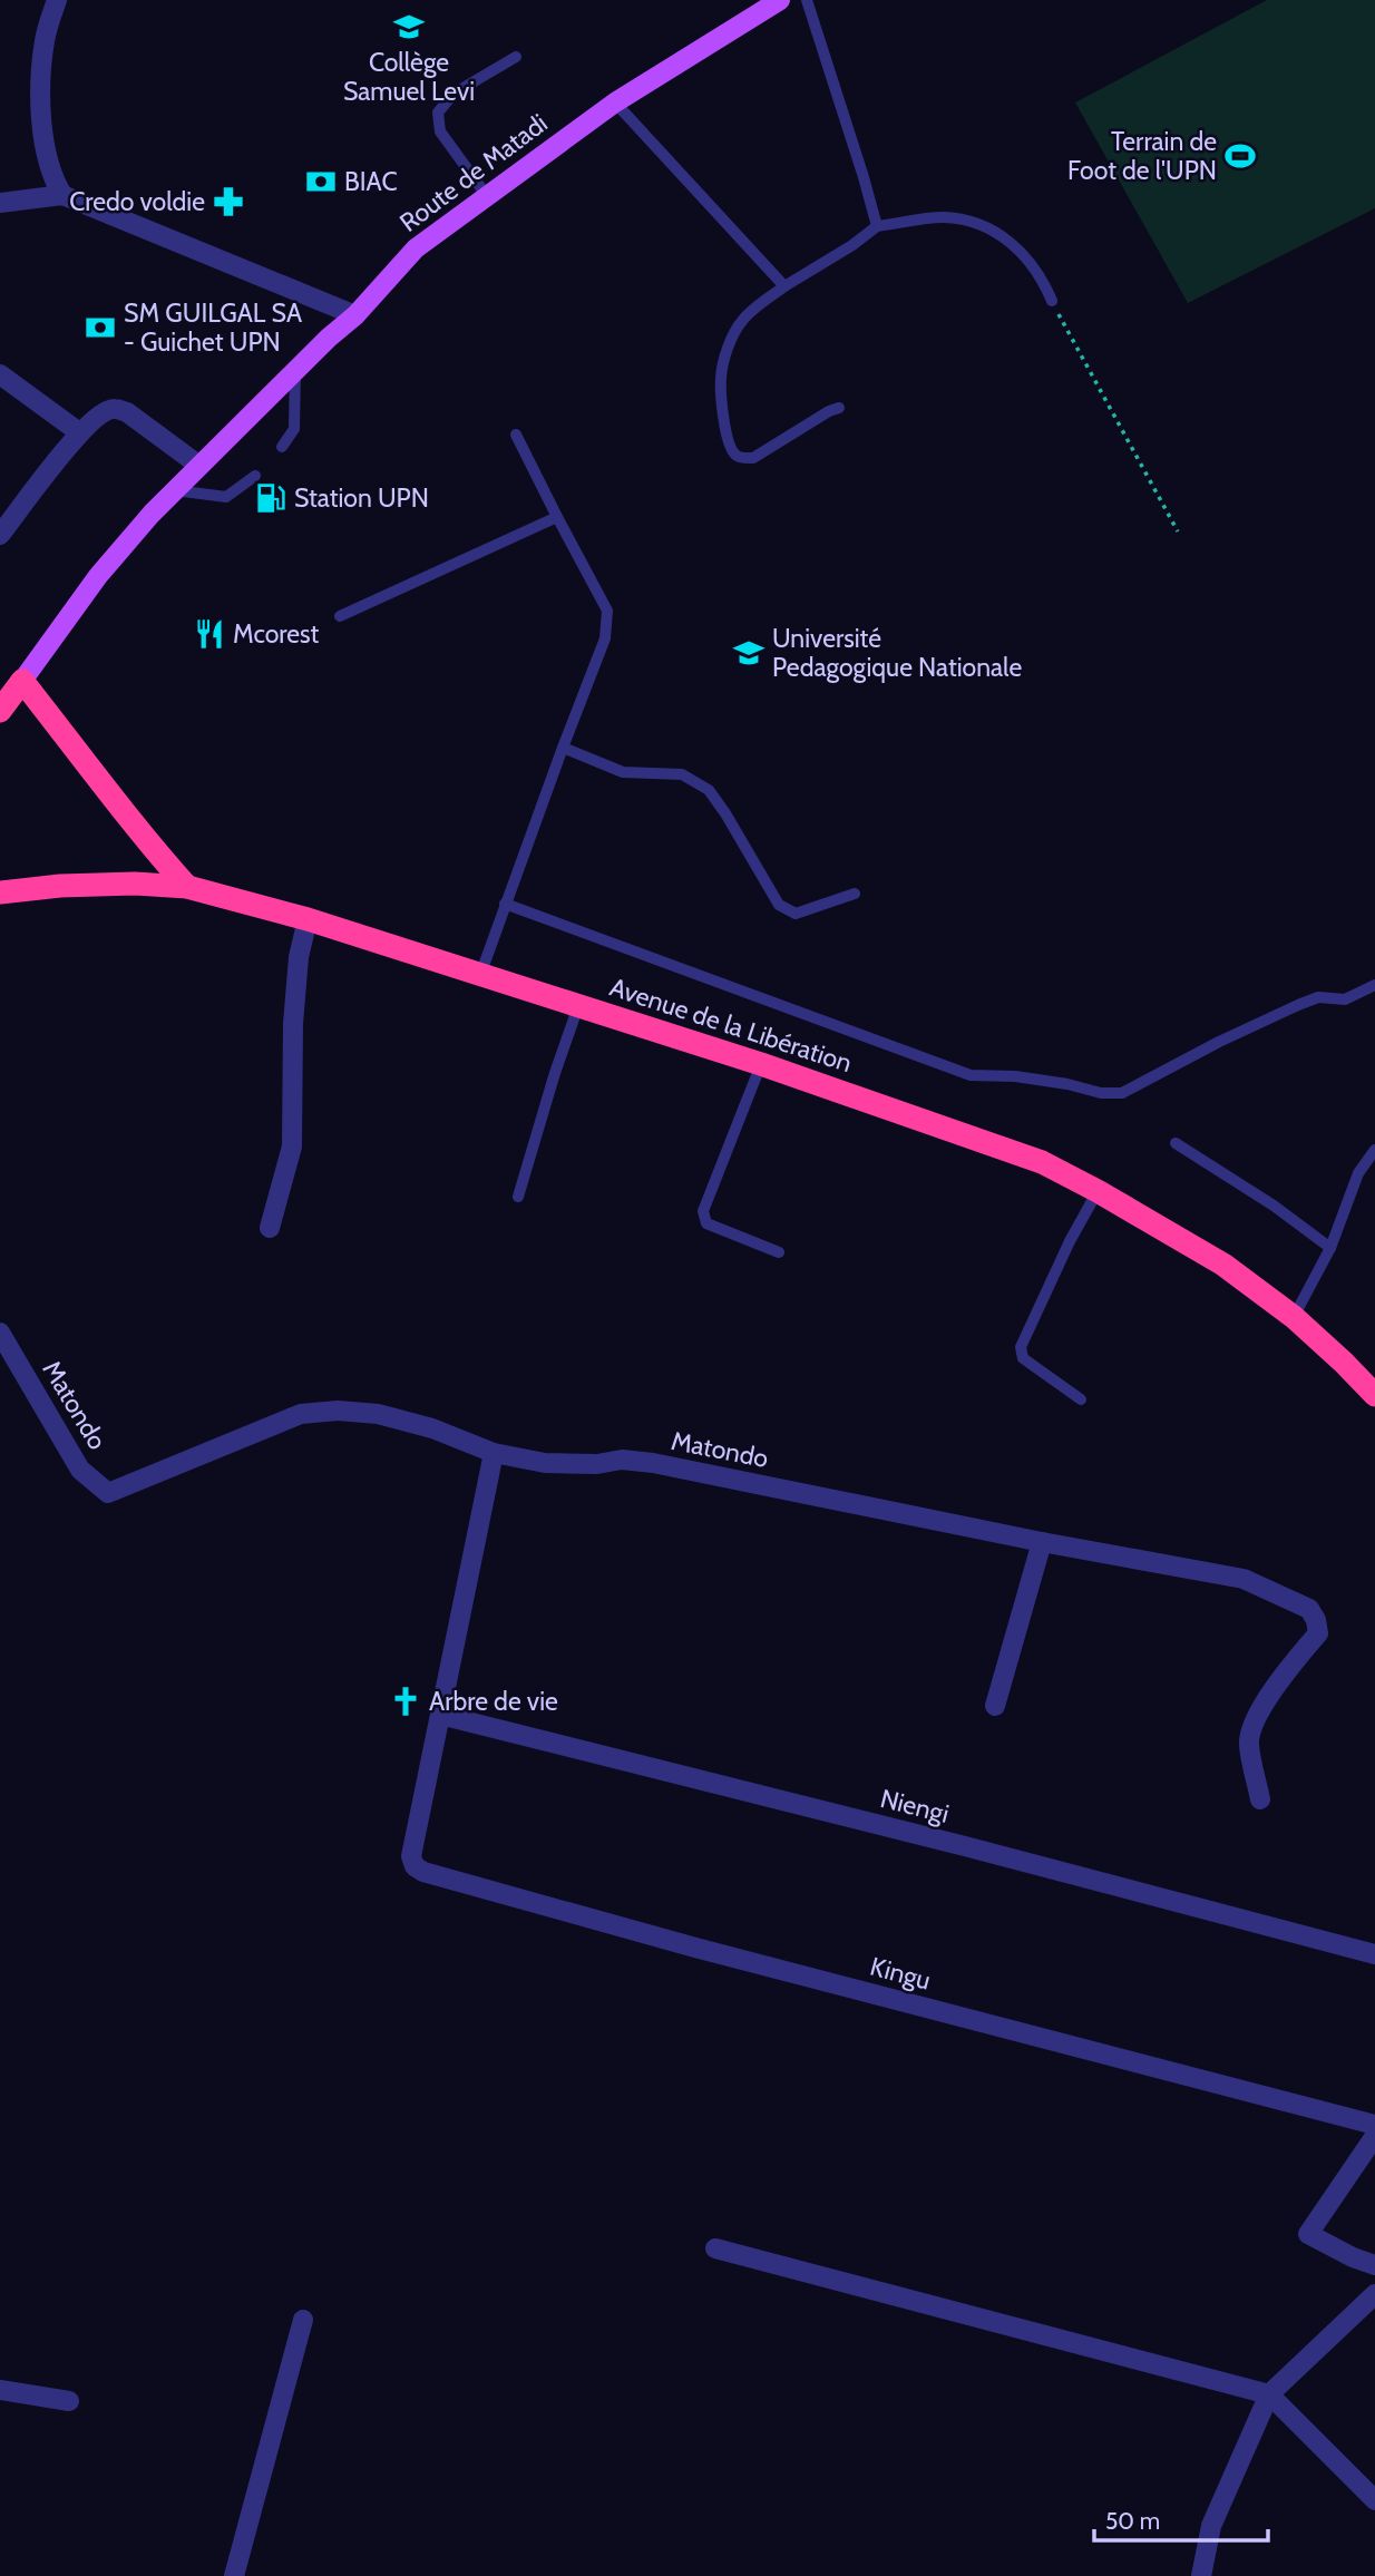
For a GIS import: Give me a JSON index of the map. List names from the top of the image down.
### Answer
{
  "streets": {
    "highway": ["Avenue de la Libération"],
    "main road": ["Route de Matadi"],
    "street": ["Matondo", "Niengi", "Kingu"]
  },
  "crossings": [
    ["Niengi", "Kingu"]
  ],
  "places": {
    "school or university": ["Collège Samuel Levi", "Université Pedagogique Nationale"],
    "sports": ["Terrain de Foot de l'UPN"],
    "bank": ["BIAC", "SM GUILGAL SA - Guichet UPN"],
    "pharmacy": ["Credo voldie"],
    "fuel station": ["Station UPN"],
    "restaurant": ["Mcorest"],
    "church": ["Arbre de vie"]
  },
  "scale_bar": "50 m"
}
